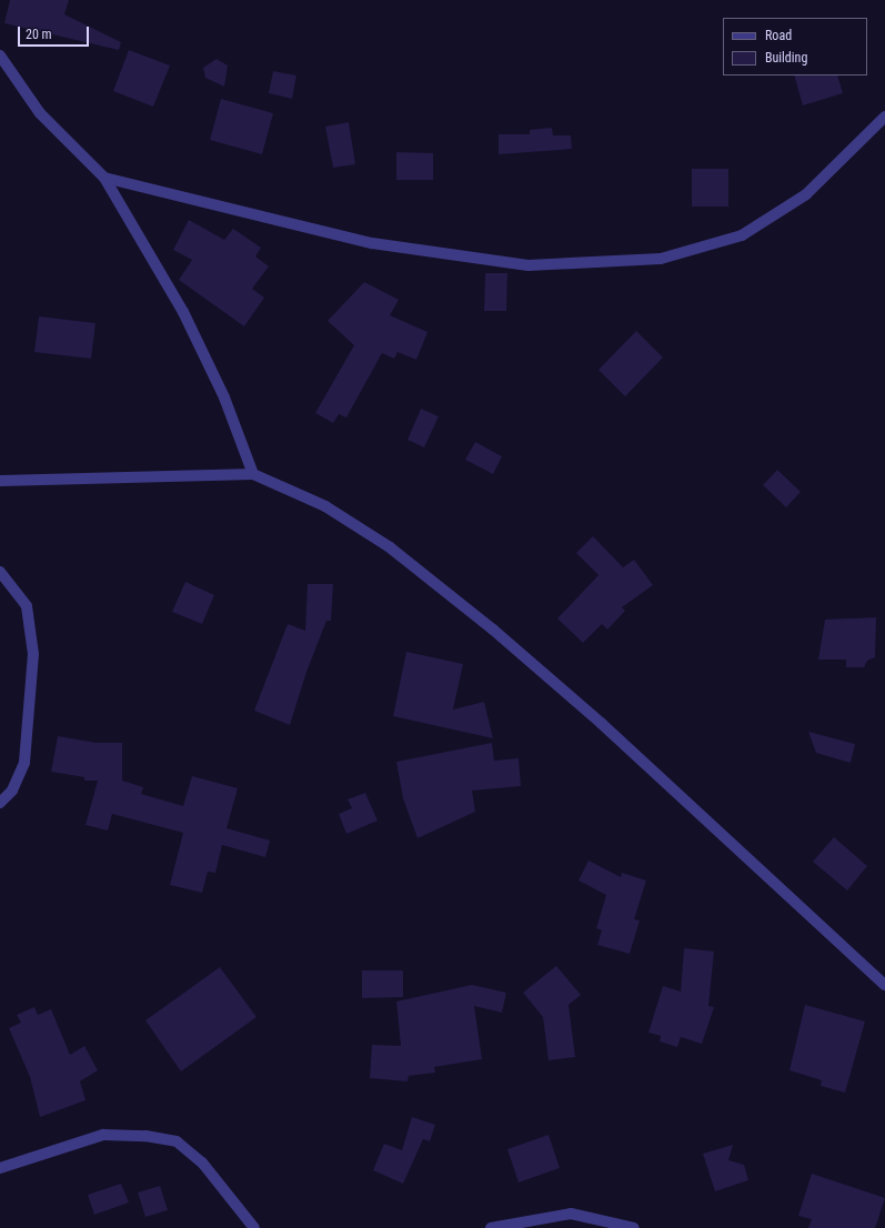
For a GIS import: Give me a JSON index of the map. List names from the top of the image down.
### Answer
{
  "legend": ["Road", "Building"],
  "scale_bar": "20 m"
}
